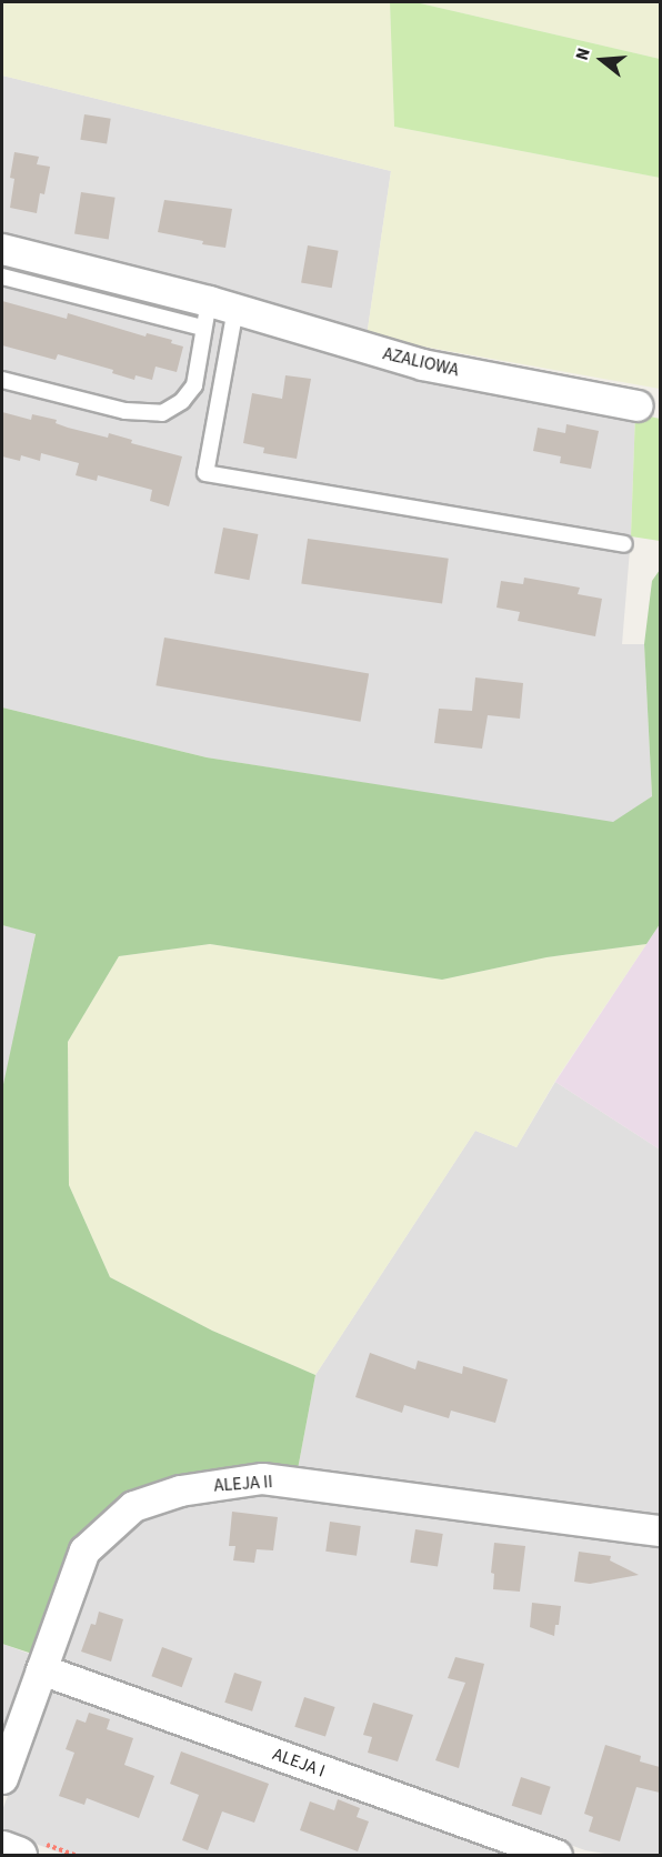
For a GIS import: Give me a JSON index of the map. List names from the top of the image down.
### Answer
{
  "streets": {
    "street": ["AZALIOWA", "ALEJA II", "ALEJA I"]
  },
  "crossings": [
    ["ALEJA II", "ALEJA I"]
  ],
  "north": "left"
}
